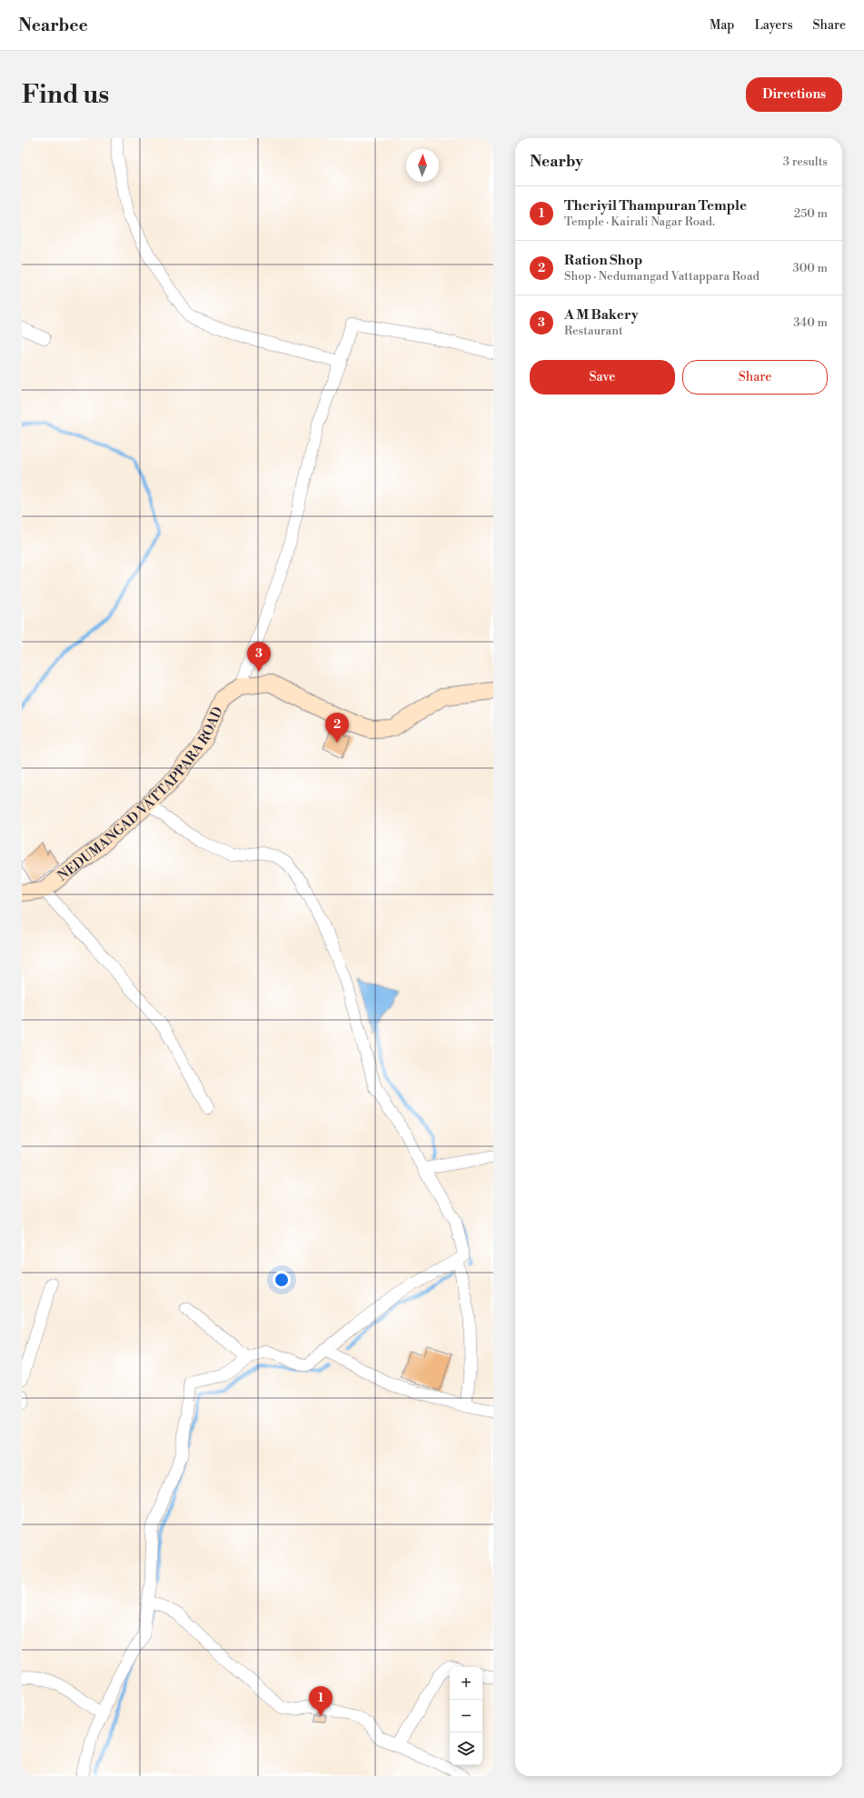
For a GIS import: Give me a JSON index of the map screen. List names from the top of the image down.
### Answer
{
  "streets": {
    "main road": ["NEDUMANGAD VATTAPPARA ROAD"]
  },
  "north": "top",
  "page": {
    "header": "Nearbee",
    "nav": ["Map", "Layers", "Share"],
    "buttons": [
      "Directions",
      ["Save", "Share"]
    ],
    "title": "Find us",
    "heading": ["Nearby", "3 results"],
    "list": [
      {
        "mark": "1",
        "name": "Theriyil Thampuran Temple",
        "note": "Temple · Kairali Nagar Road.",
        "value": "250 m"
      },
      {
        "mark": "2",
        "name": "Ration Shop",
        "note": "Shop · Nedumangad Vattappara Road",
        "value": "300 m"
      },
      {
        "mark": "3",
        "name": "A M Bakery",
        "note": "Restaurant",
        "value": "340 m"
      }
    ],
    "pins": ["3", "2", "1"],
    "map_buttons": ["+", "−"]
  }
}
